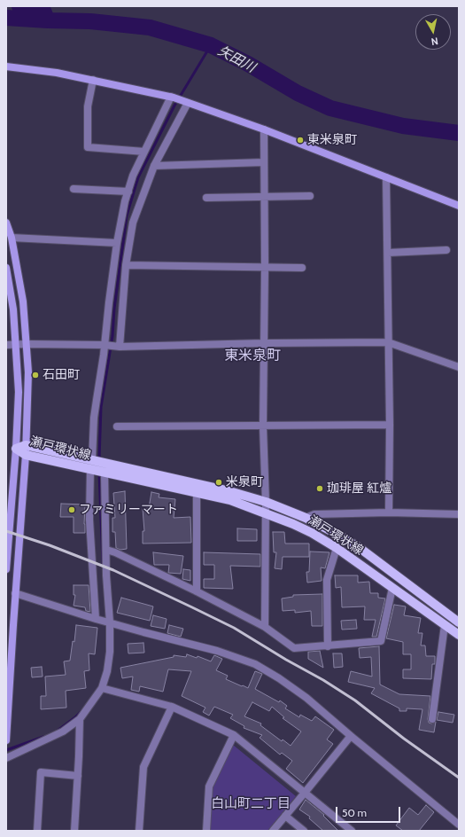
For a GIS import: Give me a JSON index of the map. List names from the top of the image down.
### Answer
{
  "streets": {
    "main road": ["瀬戸環状線"]
  },
  "districts": ["東米泉町", "白山町二丁目"],
  "water": ["矢田川"],
  "places": [
    "東米泉町",
    "石田町",
    "米泉町",
    "珈琲屋 紅爐",
    "ファミリーマート"
  ],
  "scale_bar": "50 m",
  "north": "bottom"
}
